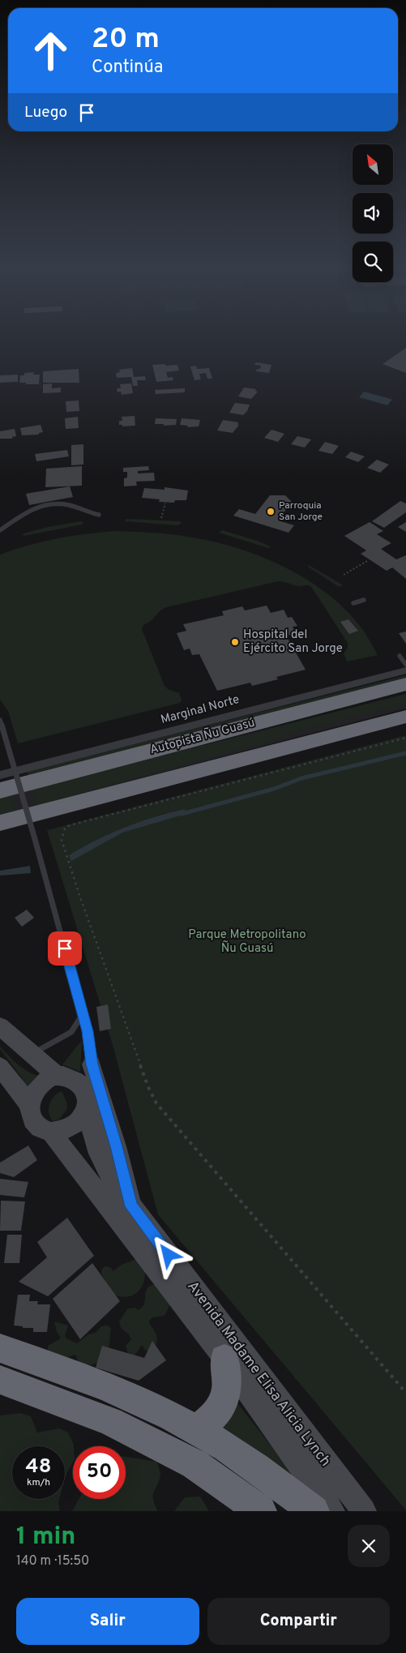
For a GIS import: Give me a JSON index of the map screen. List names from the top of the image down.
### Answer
{
  "streets": {
    "highway": ["Autopista Ñu Guasú"],
    "main road": ["Avenida Madame Elisa Alicia Lynch"],
    "street": ["Marginal Norte"]
  },
  "parks": ["Parque Metropolitano Ñu Guasú"],
  "places": ["Parroquia San Jorge", "Hospital del Ejército San Jorge"],
  "north": "top left",
  "page": {
    "turn": ["20 m", "Continúa"],
    "then": "Luego",
    "speed": "48 km/h",
    "limit": "50",
    "heading": ["1 min", "140 m · 15:50"],
    "buttons": ["Salir", "Compartir"]
  }
}
